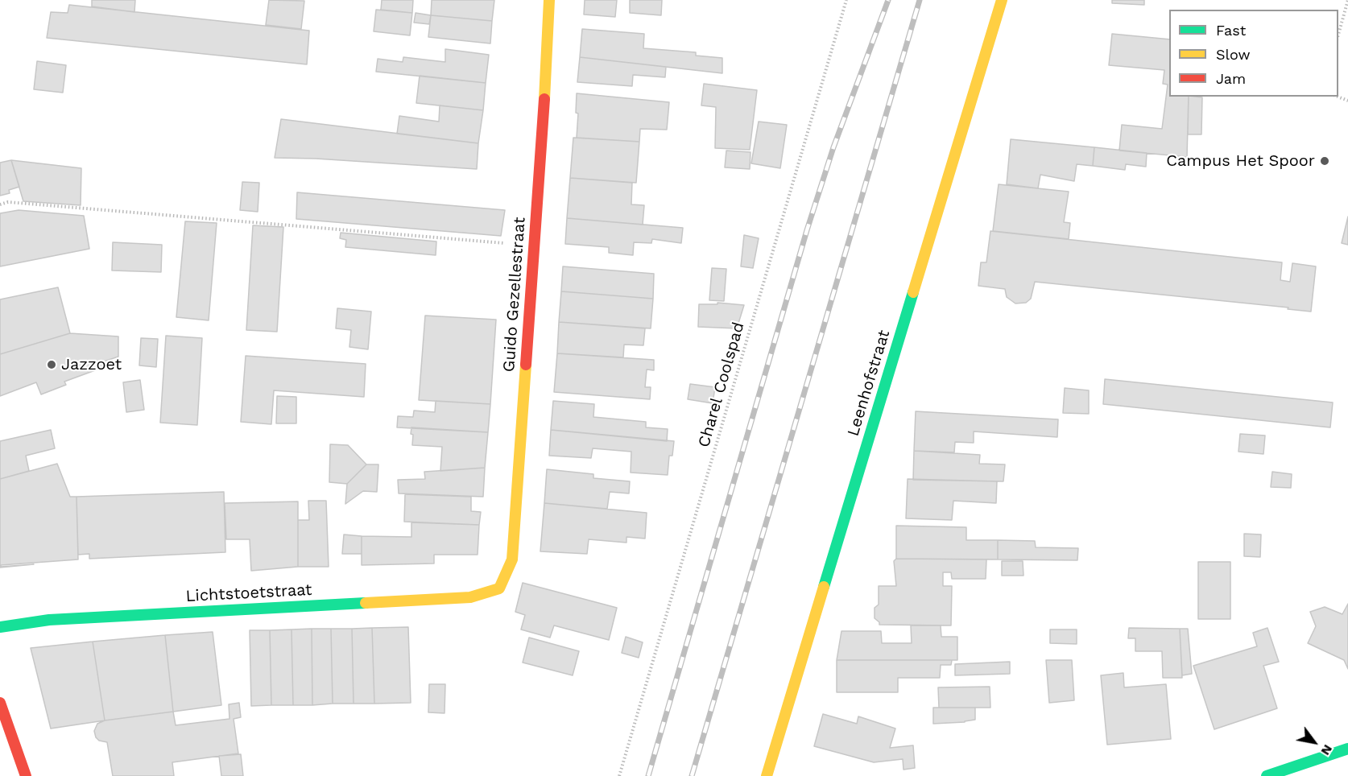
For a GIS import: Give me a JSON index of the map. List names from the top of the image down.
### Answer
{
  "streets": {
    "street": ["Guido Gezellestraat", "Leenhofstraat", "Lichtstoetstraat"],
    "path": ["Charel Coolspad"]
  },
  "crossings": [
    ["Guido Gezellestraat", "Lichtstoetstraat"]
  ],
  "places": ["Campus Het Spoor", "Jazzoet"],
  "legend": ["Fast", "Slow", "Jam"],
  "north": "bottom right"
}
